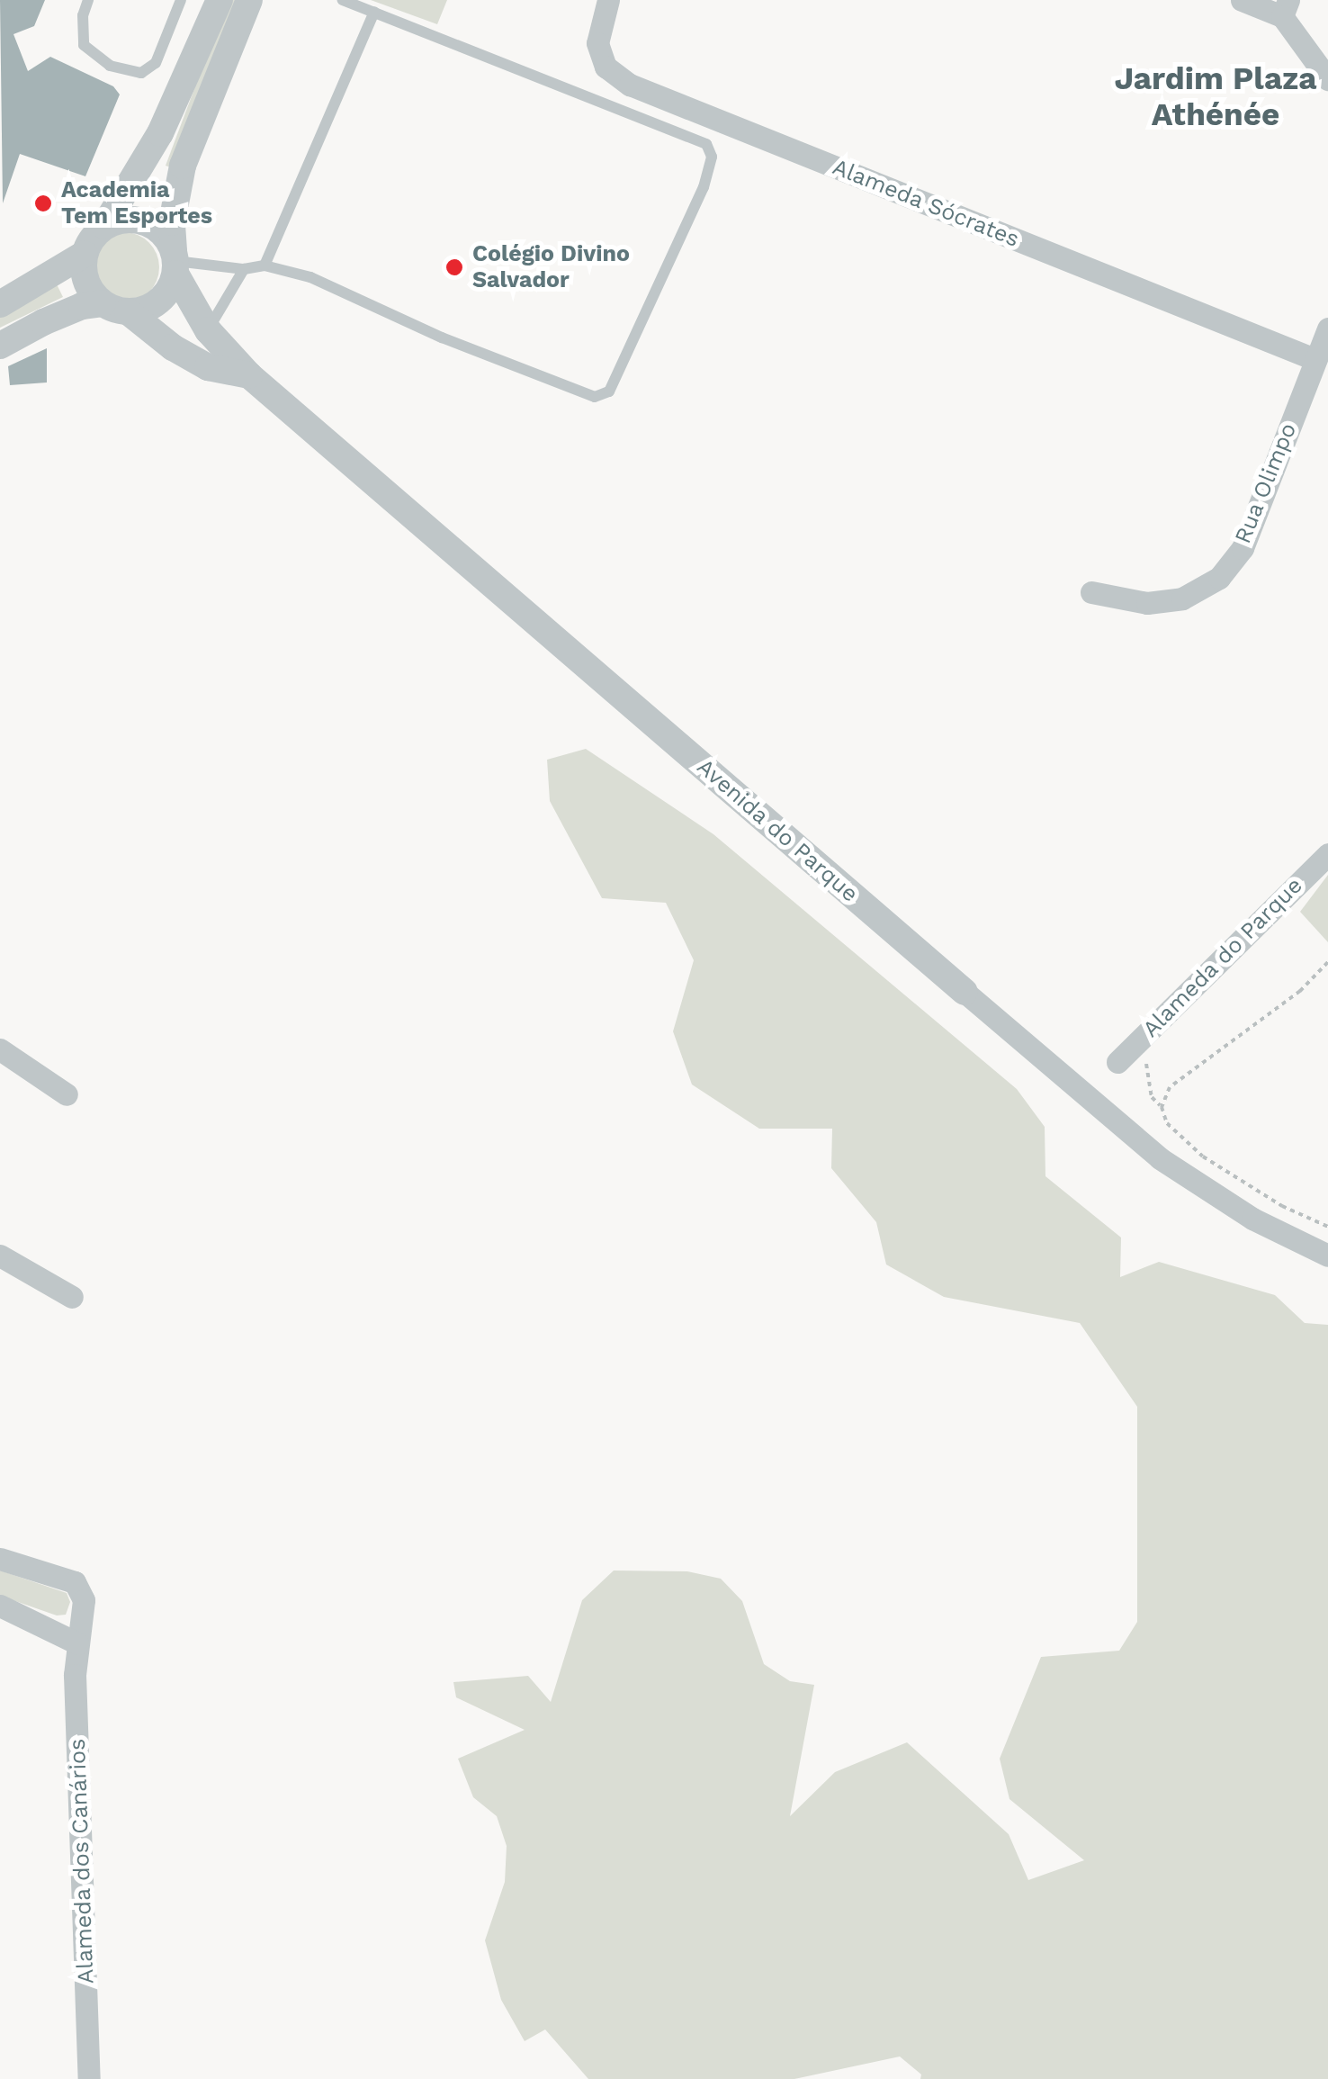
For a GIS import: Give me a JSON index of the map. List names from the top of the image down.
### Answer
{
  "streets": {
    "street": [
      "Alameda Sócrates",
      "Rua Olimpo",
      "Avenida do Parque",
      "Alameda do Parque",
      "Alameda dos Canários"
    ]
  },
  "crossings": [
    ["Alameda Sócrates", "Rua Olimpo"]
  ],
  "districts": ["Jardim Plaza Athénée"],
  "places": ["Academia Tem Esportes", "Colégio Divino Salvador"]
}
